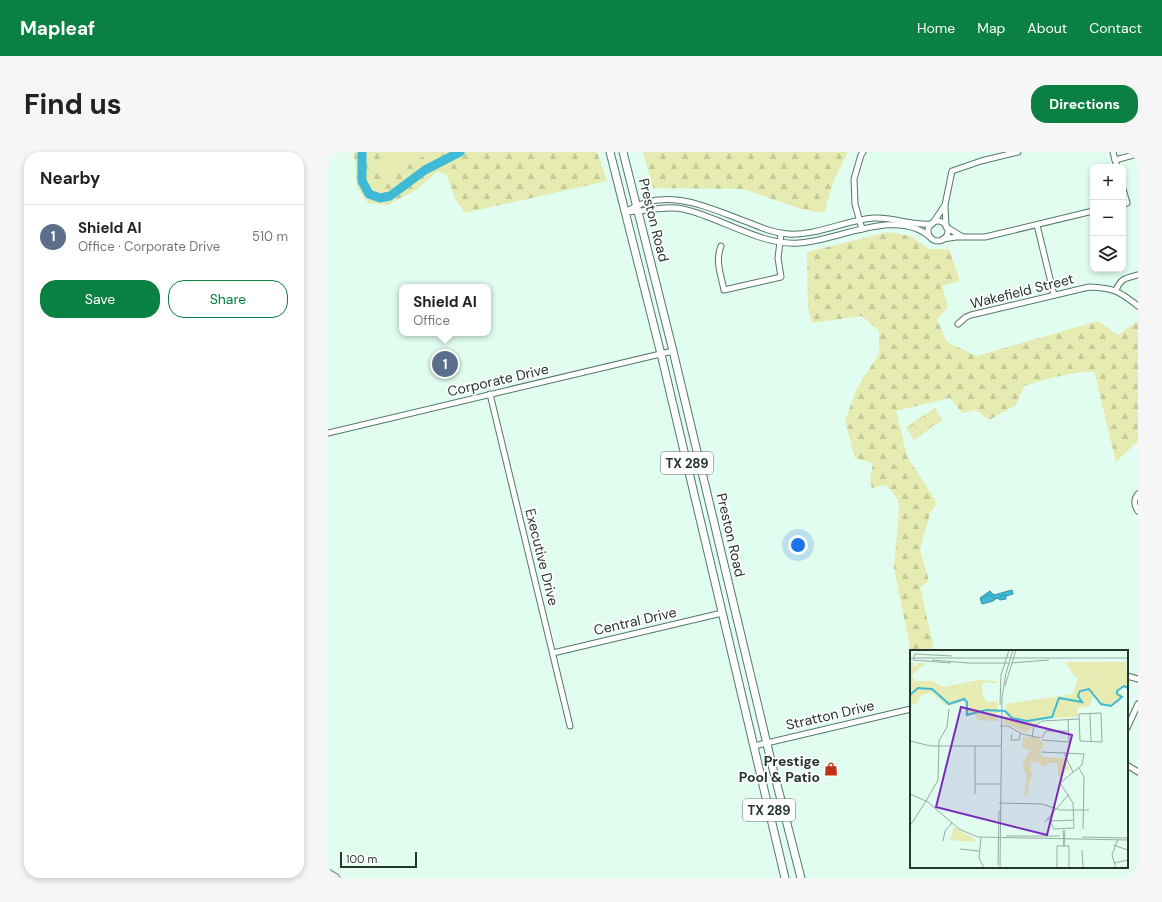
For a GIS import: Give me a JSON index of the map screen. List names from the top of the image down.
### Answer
{
  "streets": {
    "main road": ["Preston Road", "TX 289"],
    "street": [
      "Wakefield Street",
      "Corporate Drive",
      "Executive Drive",
      "Central Drive",
      "Stratton Drive"
    ]
  },
  "crossings": [
    ["Preston Road", "Corporate Drive"],
    ["Preston Road", "Central Drive"],
    ["Preston Road", "Stratton Drive"],
    ["Corporate Drive", "Executive Drive"],
    ["Executive Drive", "Central Drive"]
  ],
  "places": {
    "shop": ["Prestige Pool & Patio"]
  },
  "scale_bar": "100 m",
  "page": {
    "header": "Mapleaf",
    "nav": [
      "Home",
      "Map",
      "About",
      "Contact"
    ],
    "buttons": [
      "Directions",
      ["Save", "Share"]
    ],
    "title": "Find us",
    "heading": "Nearby",
    "map_buttons": ["+", "−"],
    "list": [
      {
        "mark": "1",
        "name": "Shield AI",
        "note": "Office · Corporate Drive",
        "value": "510 m"
      }
    ],
    "popup": ["Shield AI", "Office"],
    "pins": "1",
    "scale": "100 m"
  }
}
